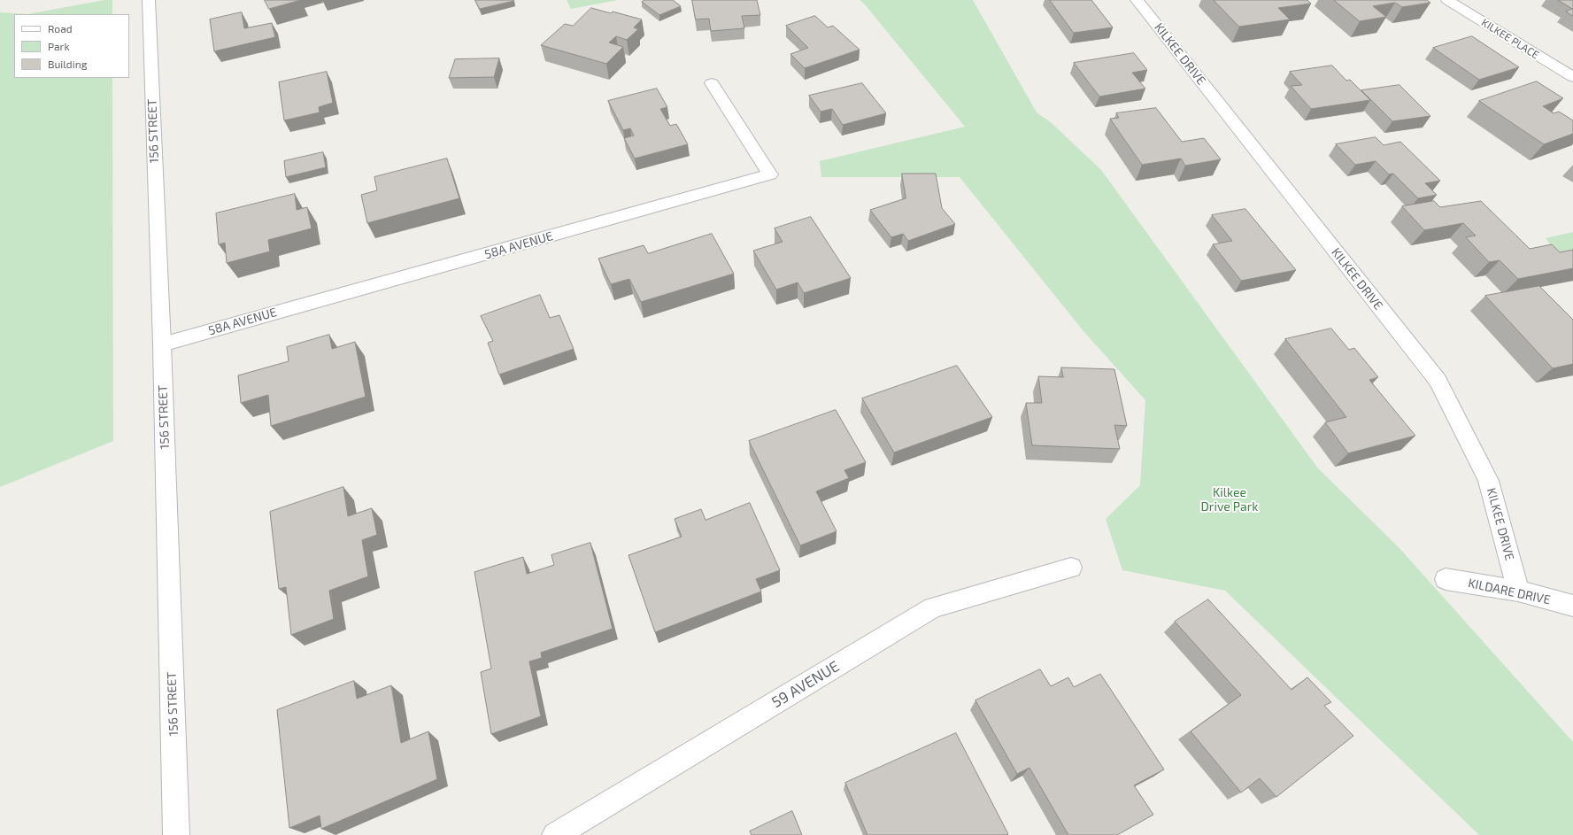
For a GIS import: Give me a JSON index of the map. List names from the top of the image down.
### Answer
{
  "streets": {
    "street": [
      "KILKEE PLACE",
      "KILKEE DRIVE",
      "156 STREET",
      "58A AVENUE",
      "KILDARE DRIVE",
      "59 AVENUE"
    ]
  },
  "crossings": [
    ["KILKEE DRIVE", "KILDARE DRIVE"],
    ["156 STREET", "58A AVENUE"]
  ],
  "parks": ["Kilkee Drive Park"],
  "legend": ["Road", "Park", "Building"]
}
